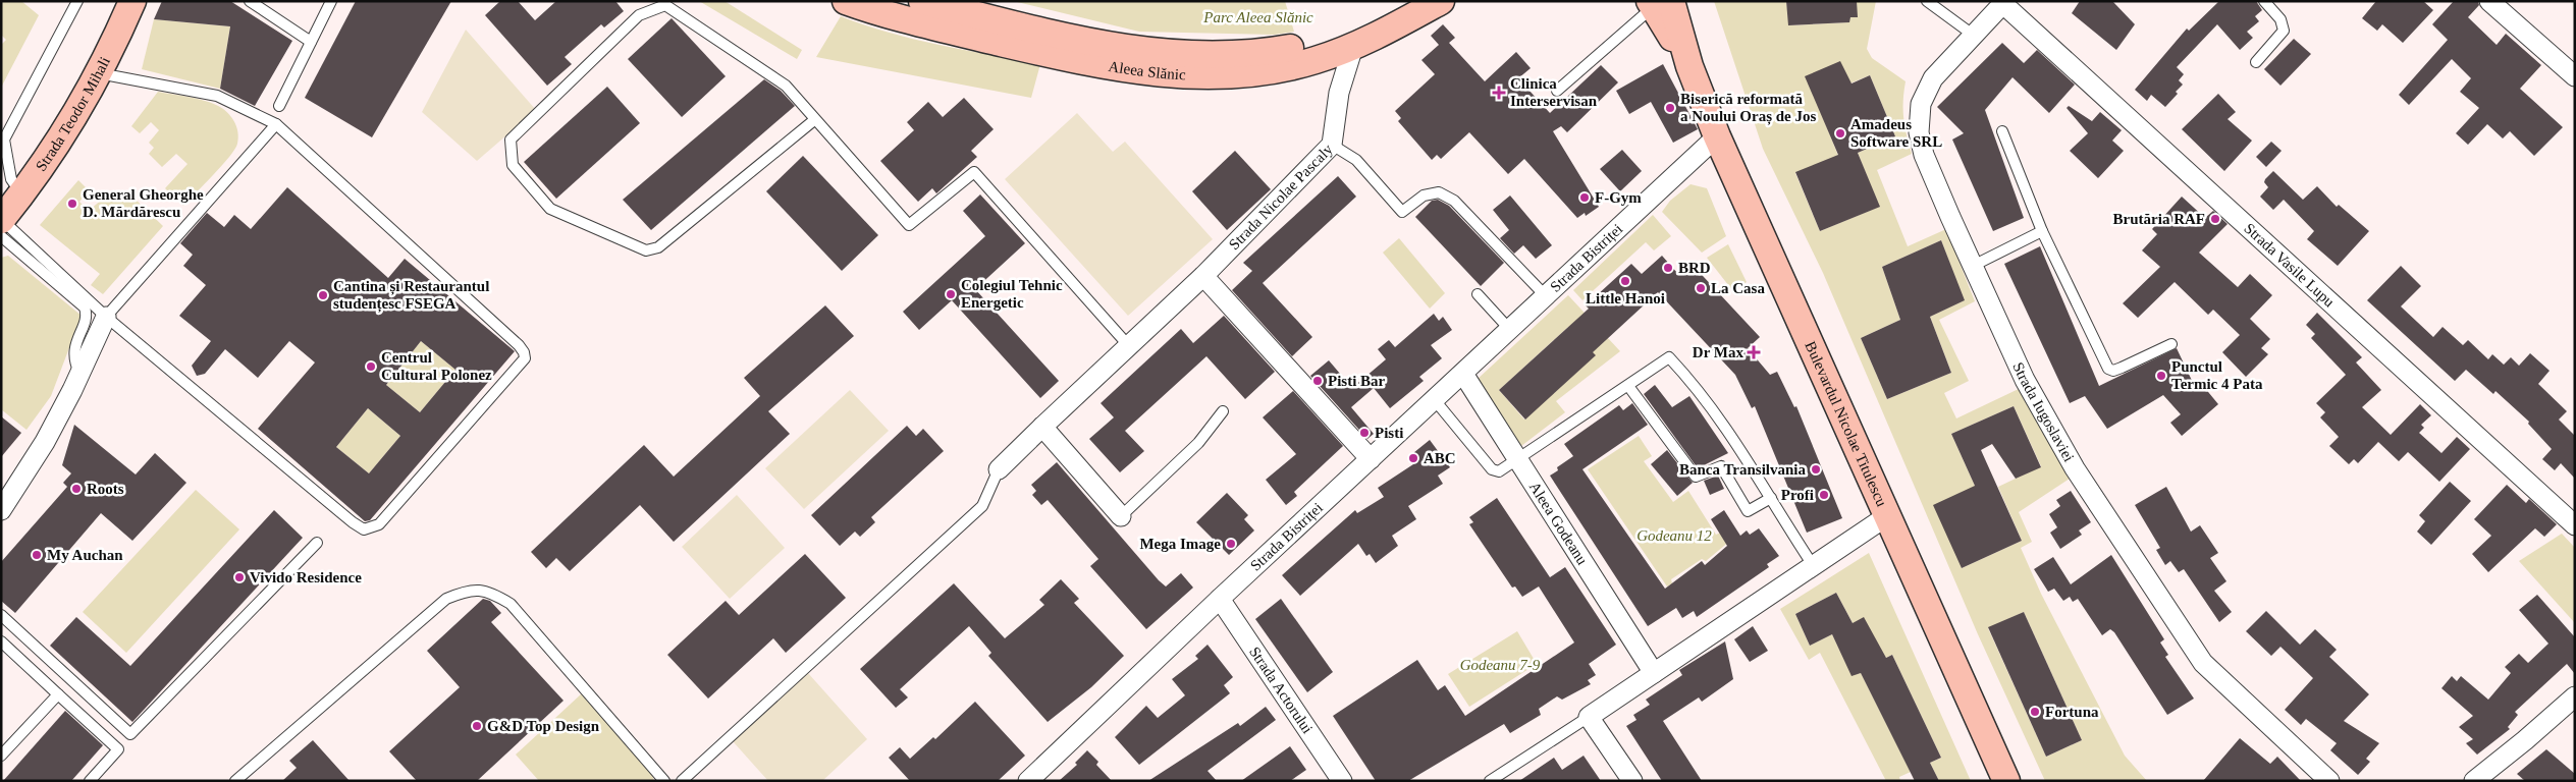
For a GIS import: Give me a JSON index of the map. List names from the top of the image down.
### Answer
{
  "streets": {
    "main road": ["Aleea Slănic", "Strada Teodor Mihali", "Bulevardul Nicolae Titulescu"],
    "street": [
      "Strada Nicolae Pascaly",
      "Strada Bistriței",
      "Strada Vasile Lupu",
      "Strada Iugoslaviei",
      "Aleea Godeanu",
      "Strada Actorului"
    ]
  },
  "crossings": [
    ["Aleea Slănic", "Strada Nicolae Pascaly"],
    ["Strada Nicolae Pascaly", "Strada Bistriței"],
    ["Strada Bistriței", "Bulevardul Nicolae Titulescu"],
    ["Strada Bistriței", "Aleea Godeanu"],
    ["Strada Bistriței", "Strada Actorului"],
    ["Strada Vasile Lupu", "Strada Iugoslaviei"]
  ],
  "parks": ["Parc Aleea Slănic", "Godeanu 12", "Godeanu 7-9"],
  "places": {
    "health": ["Clinica Interservisan", "Dr Max"],
    "other": [
      "Biserică reformată a Noului Oraș de Jos",
      "Amadeus Software SRL",
      "F-Gym",
      "General Gheorghe D. Mărdărescu",
      "Brutăria RAF",
      "BRD",
      "Little Hanoi",
      "La Casa",
      "Colegiul Tehnic Energetic",
      "Cantina și Restaurantul studențesc FSEGA",
      "Centrul Cultural Polonez",
      "Punctul Termic 4 Pata",
      "Pisti Bar",
      "Pisti",
      "ABC",
      "Banca Transilvania",
      "Roots",
      "Profi",
      "Mega Image",
      "My Auchan",
      "Vivido Residence",
      "Fortuna",
      "G&D Top Design"
    ]
  }
}
